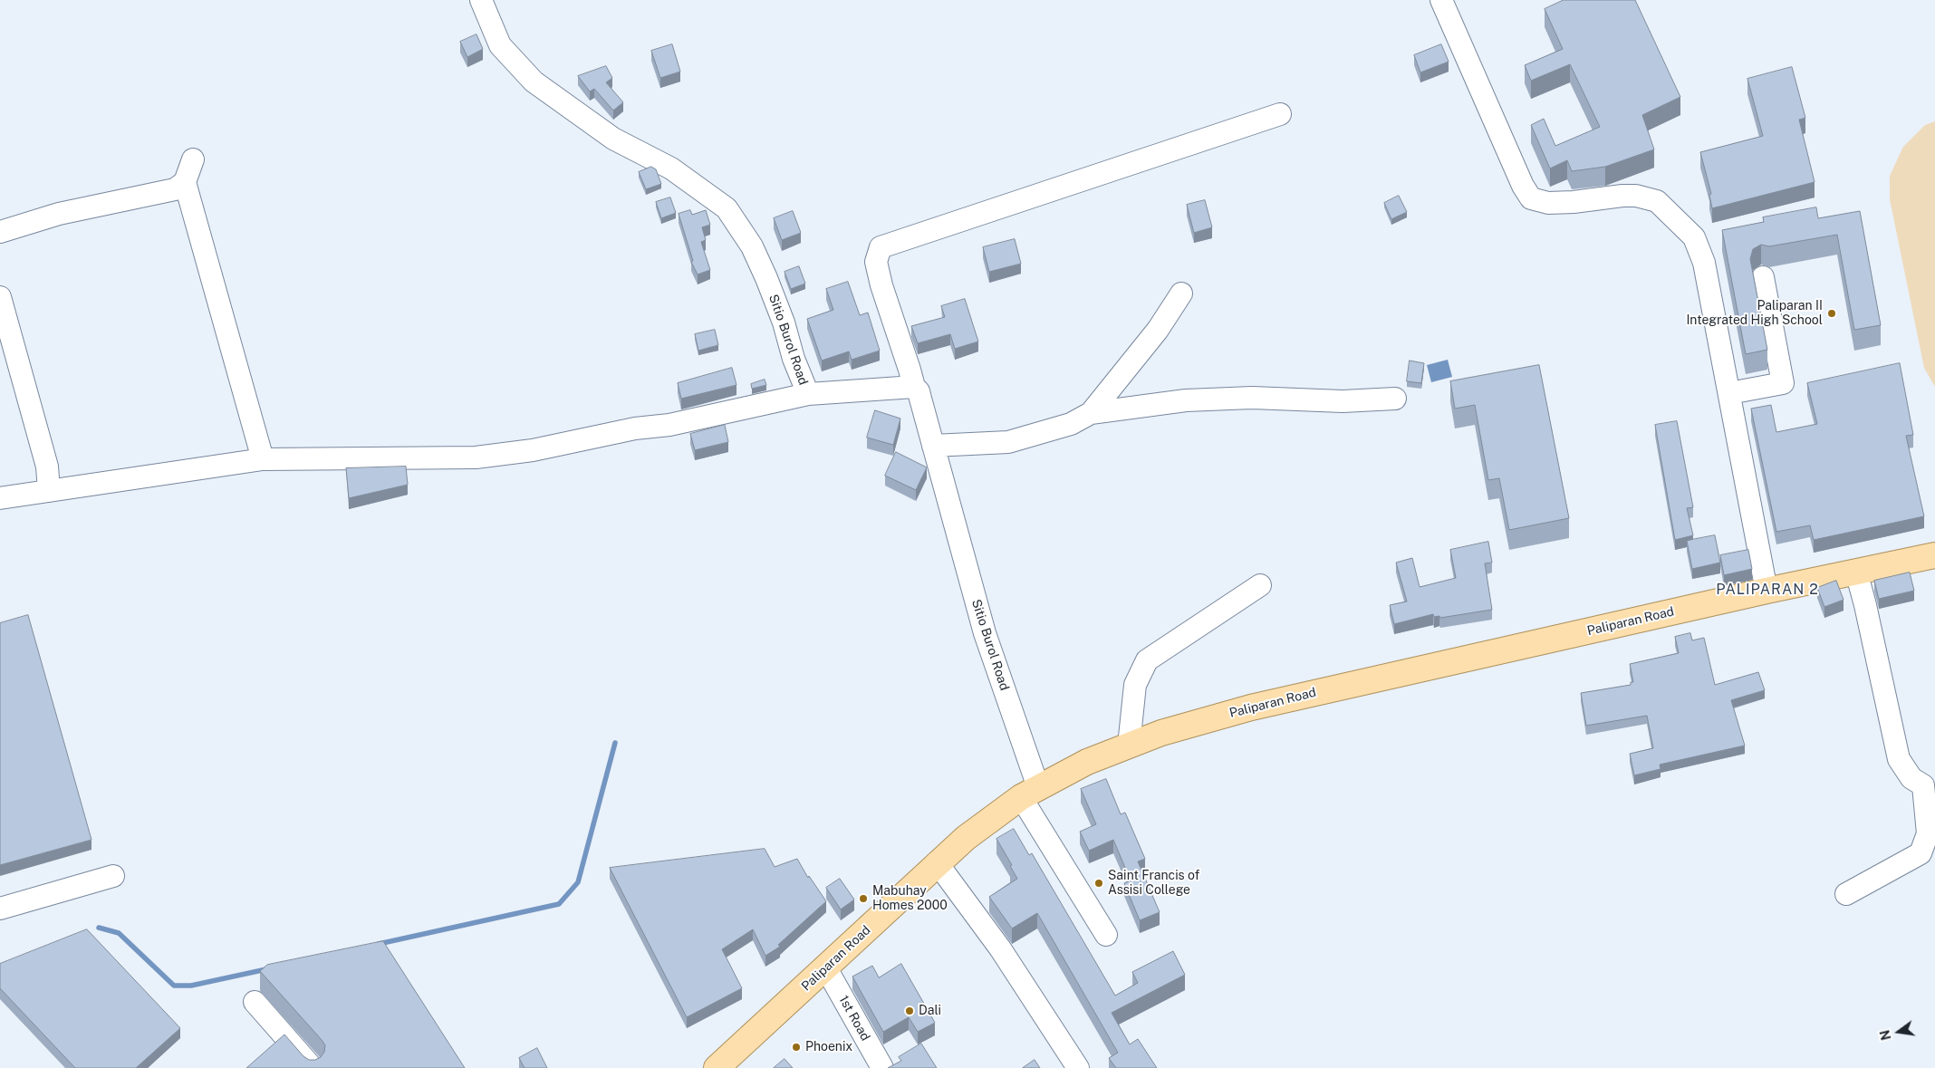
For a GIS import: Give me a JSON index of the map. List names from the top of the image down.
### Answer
{
  "streets": {
    "main road": ["Paliparan Road"],
    "street": ["Sitio Burol Road", "1st Road"]
  },
  "crossings": [
    ["Sitio Burol Road", "Paliparan Road"],
    ["Paliparan Road", "1st Road"]
  ],
  "districts": ["PALIPARAN 2"],
  "places": [
    "Paliparan II Integrated High School",
    "Saint Francis of Assisi College",
    "Mabuhay Homes 2000",
    "Dali",
    "Phoenix"
  ],
  "north": "left"
}
